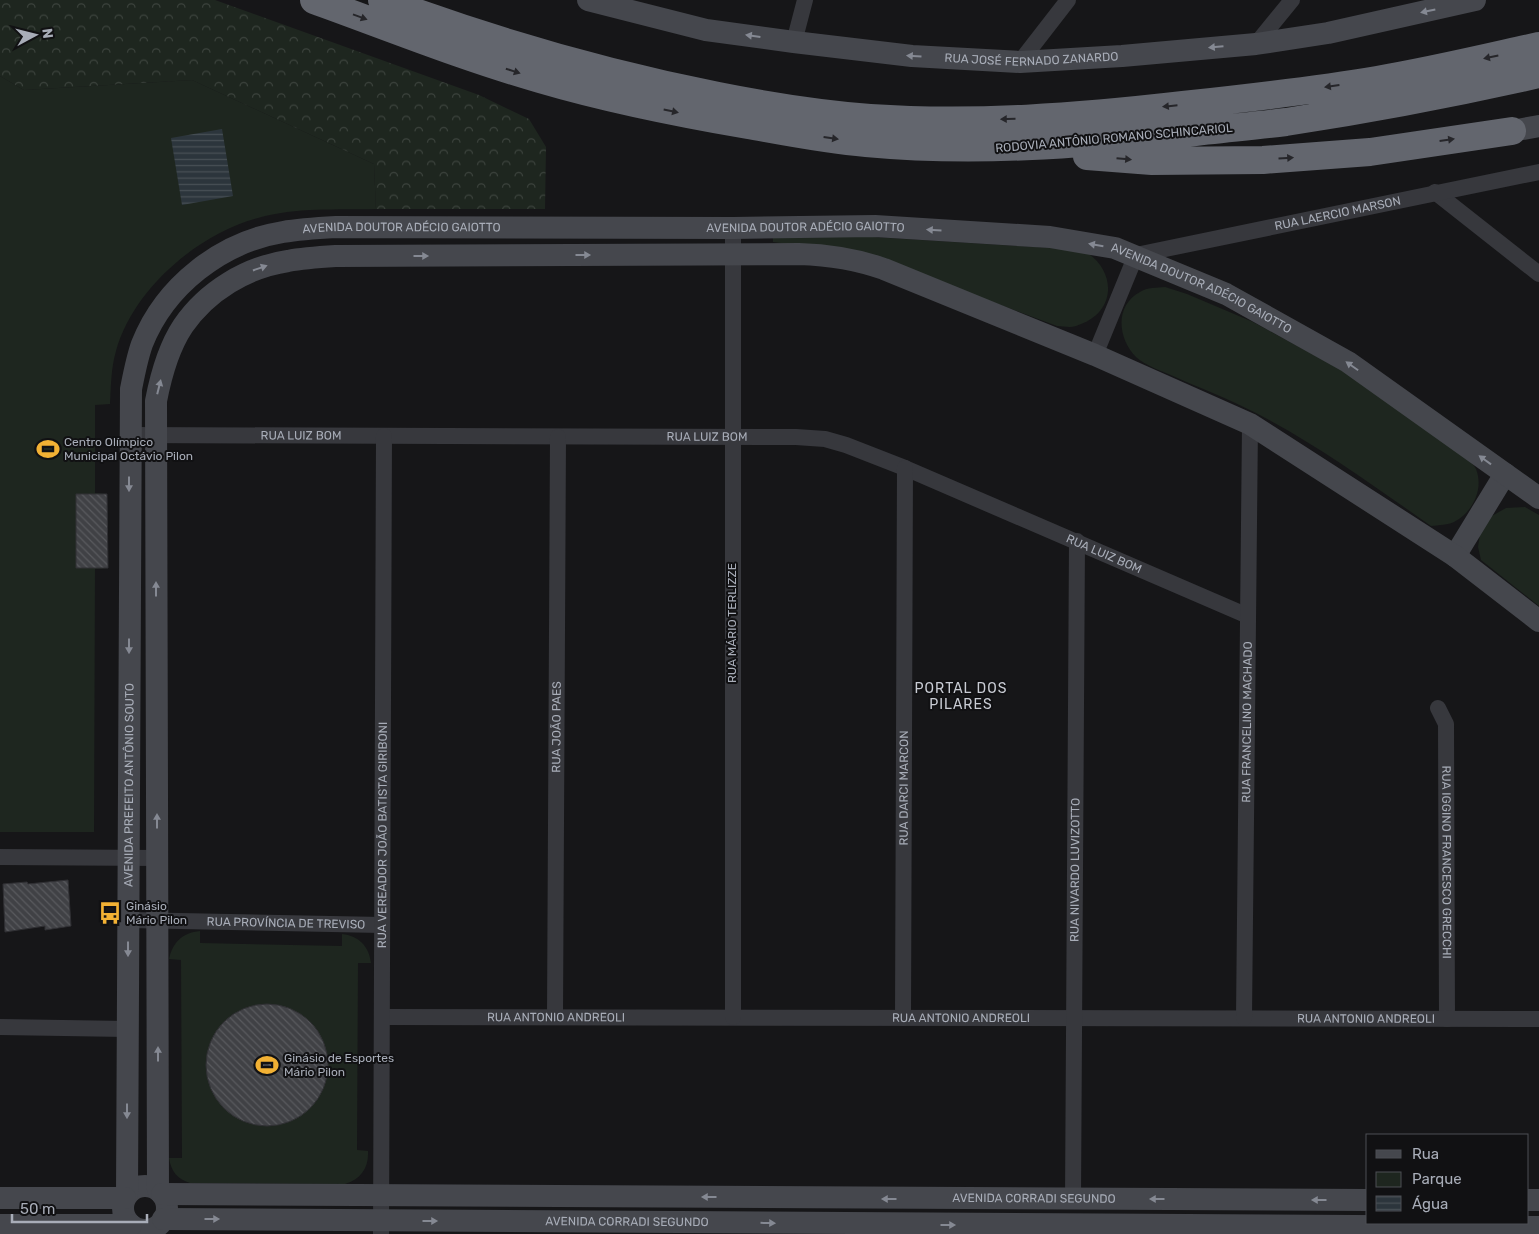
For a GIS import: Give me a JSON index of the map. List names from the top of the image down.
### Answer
{
  "streets": {
    "highway": ["RODOVIA ANTÔNIO ROMANO SCHINCARIOL"],
    "street": [
      "RUA JOSÉ FERNADO ZANARDO",
      "RUA LAERCIO MARSON",
      "AVENIDA DOUTOR ADÉCIO GAIOTTO",
      "RUA LUIZ BOM",
      "RUA MÁRIO TERLIZZE",
      "RUA FRANCELINO MACHADO",
      "RUA JOÃO PAES",
      "AVENIDA PREFEITO ANTÔNIO SOUTO",
      "RUA DARCI MARCON",
      "RUA VEREADOR JOÃO BATISTA GIRIBONI",
      "RUA IGGINO FRANCESCO GRECCHI",
      "RUA NIVARDO LUVIZOTTO",
      "RUA PROVÍNCIA DE TREVISO",
      "RUA ANTONIO ANDREOLI",
      "AVENIDA CORRADI SEGUNDO"
    ]
  },
  "crossings": [
    ["RUA LAERCIO MARSON", "AVENIDA DOUTOR ADÉCIO GAIOTTO"],
    ["AVENIDA DOUTOR ADÉCIO GAIOTTO", "RUA LUIZ BOM"],
    ["AVENIDA DOUTOR ADÉCIO GAIOTTO", "RUA MÁRIO TERLIZZE"],
    ["AVENIDA DOUTOR ADÉCIO GAIOTTO", "RUA FRANCELINO MACHADO"],
    ["AVENIDA DOUTOR ADÉCIO GAIOTTO", "AVENIDA PREFEITO ANTÔNIO SOUTO"],
    ["RUA LUIZ BOM", "RUA MÁRIO TERLIZZE"],
    ["RUA LUIZ BOM", "RUA FRANCELINO MACHADO"],
    ["RUA LUIZ BOM", "RUA JOÃO PAES"],
    ["RUA LUIZ BOM", "AVENIDA PREFEITO ANTÔNIO SOUTO"],
    ["RUA LUIZ BOM", "RUA DARCI MARCON"],
    ["RUA LUIZ BOM", "RUA VEREADOR JOÃO BATISTA GIRIBONI"],
    ["RUA LUIZ BOM", "RUA NIVARDO LUVIZOTTO"],
    ["RUA MÁRIO TERLIZZE", "RUA ANTONIO ANDREOLI"],
    ["RUA FRANCELINO MACHADO", "RUA ANTONIO ANDREOLI"],
    ["RUA JOÃO PAES", "RUA ANTONIO ANDREOLI"],
    ["AVENIDA PREFEITO ANTÔNIO SOUTO", "RUA PROVÍNCIA DE TREVISO"],
    ["AVENIDA PREFEITO ANTÔNIO SOUTO", "AVENIDA CORRADI SEGUNDO"],
    ["RUA DARCI MARCON", "RUA ANTONIO ANDREOLI"],
    ["RUA VEREADOR JOÃO BATISTA GIRIBONI", "RUA PROVÍNCIA DE TREVISO"],
    ["RUA VEREADOR JOÃO BATISTA GIRIBONI", "RUA ANTONIO ANDREOLI"],
    ["RUA VEREADOR JOÃO BATISTA GIRIBONI", "AVENIDA CORRADI SEGUNDO"],
    ["RUA IGGINO FRANCESCO GRECCHI", "RUA ANTONIO ANDREOLI"],
    ["RUA NIVARDO LUVIZOTTO", "RUA ANTONIO ANDREOLI"],
    ["RUA NIVARDO LUVIZOTTO", "AVENIDA CORRADI SEGUNDO"]
  ],
  "one_way": ["RUA JOSÉ FERNADO ZANARDO"],
  "districts": ["PORTAL DOS PILARES"],
  "places": {
    "sports": ["Centro Olímpico Municipal Octávio Pilon", "Ginásio de Esportes Mário Pilon"],
    "bus stop": ["Ginásio Mário Pilon"]
  },
  "legend": ["Rua", "Parque", "Água"],
  "scale_bar": "50 m",
  "north": "right"
}
